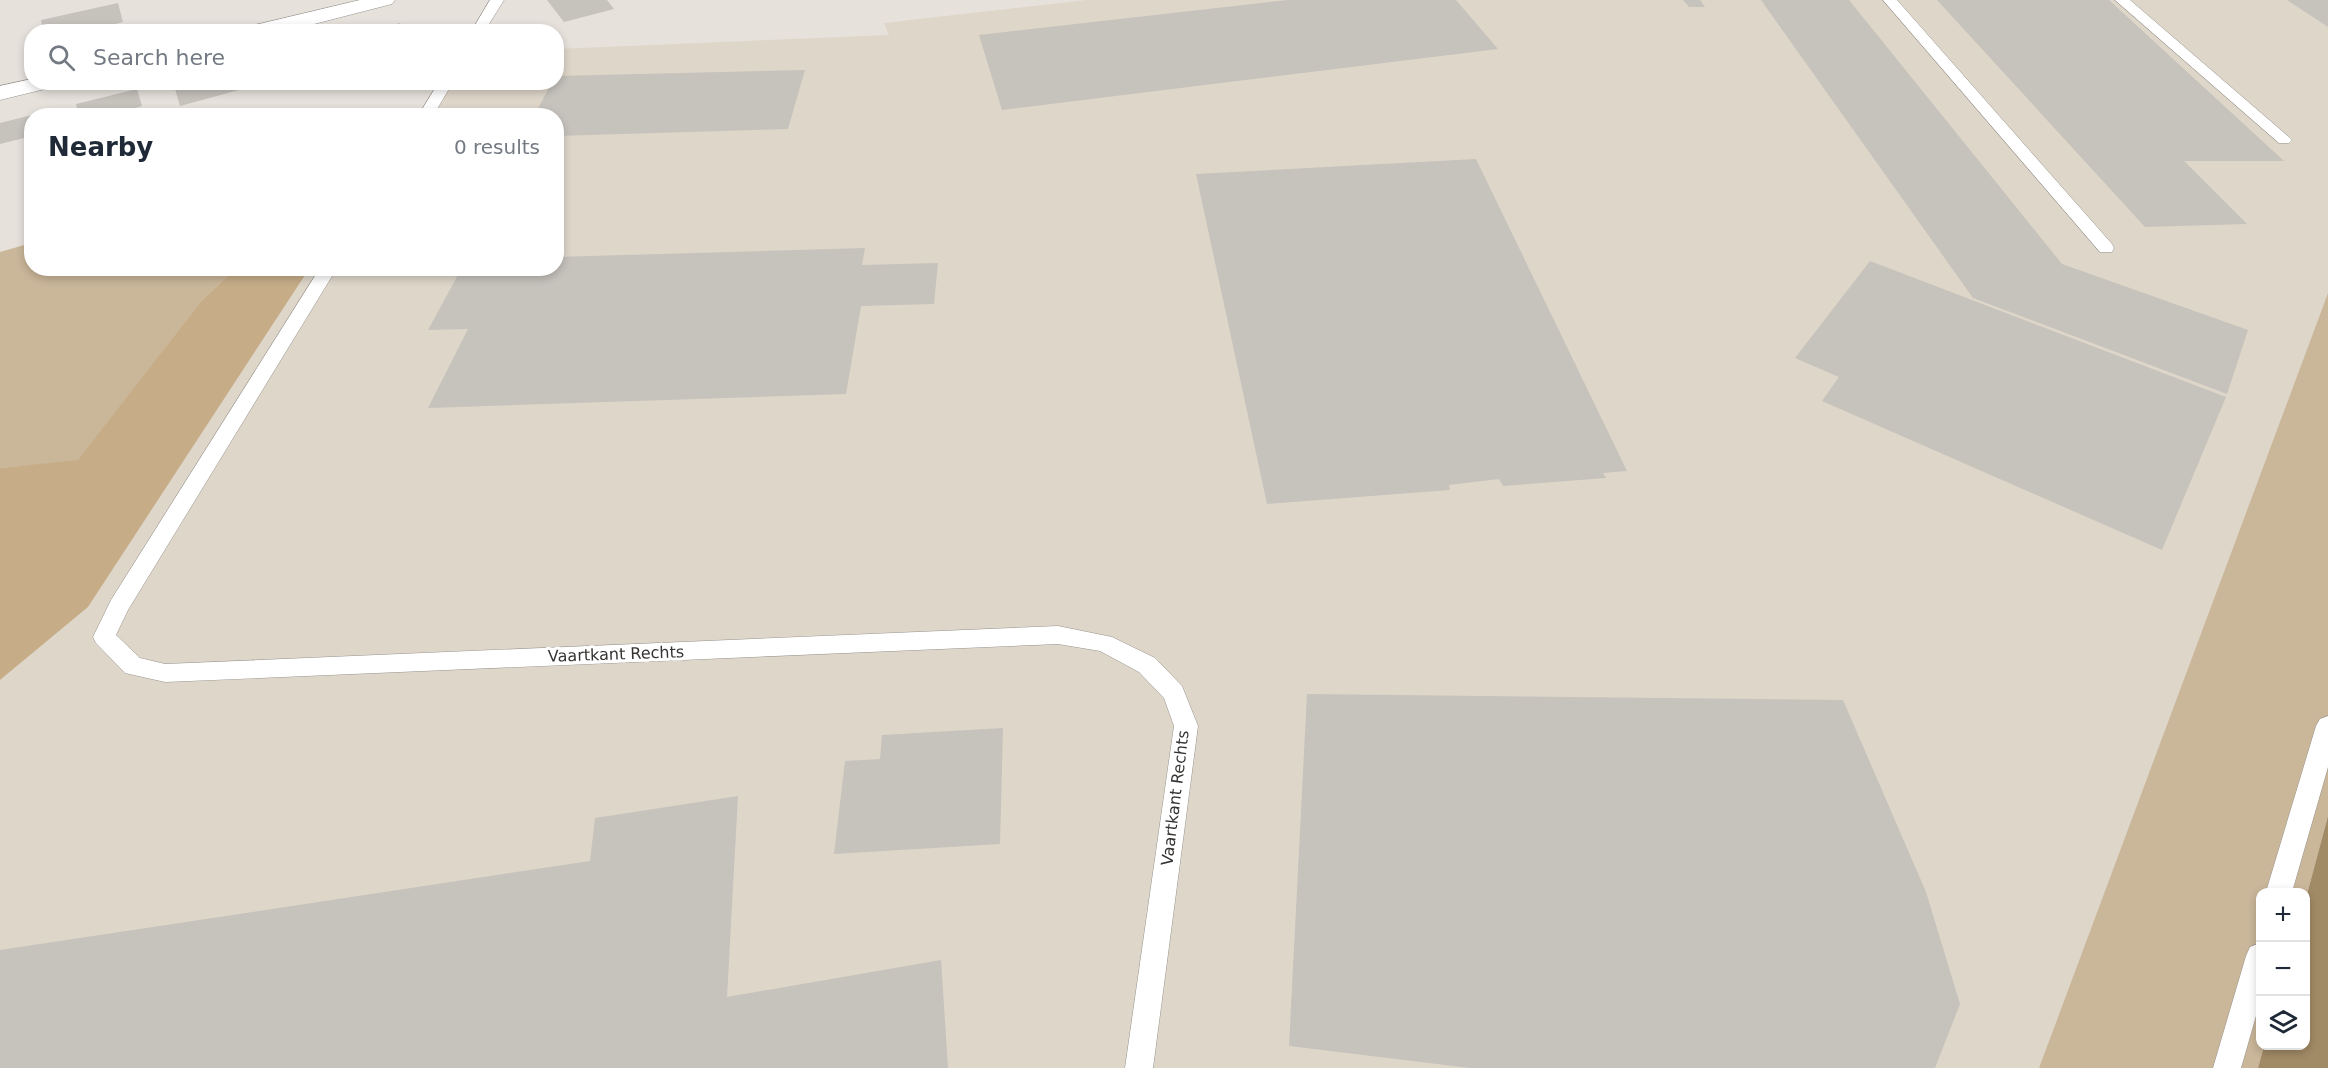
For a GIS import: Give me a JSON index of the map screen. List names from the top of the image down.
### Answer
{
  "streets": {
    "lane": ["Vaartkant Rechts"]
  },
  "page": {
    "search": "Search here",
    "heading": ["Nearby", "0 results"],
    "map_buttons": ["+", "−"]
  }
}
